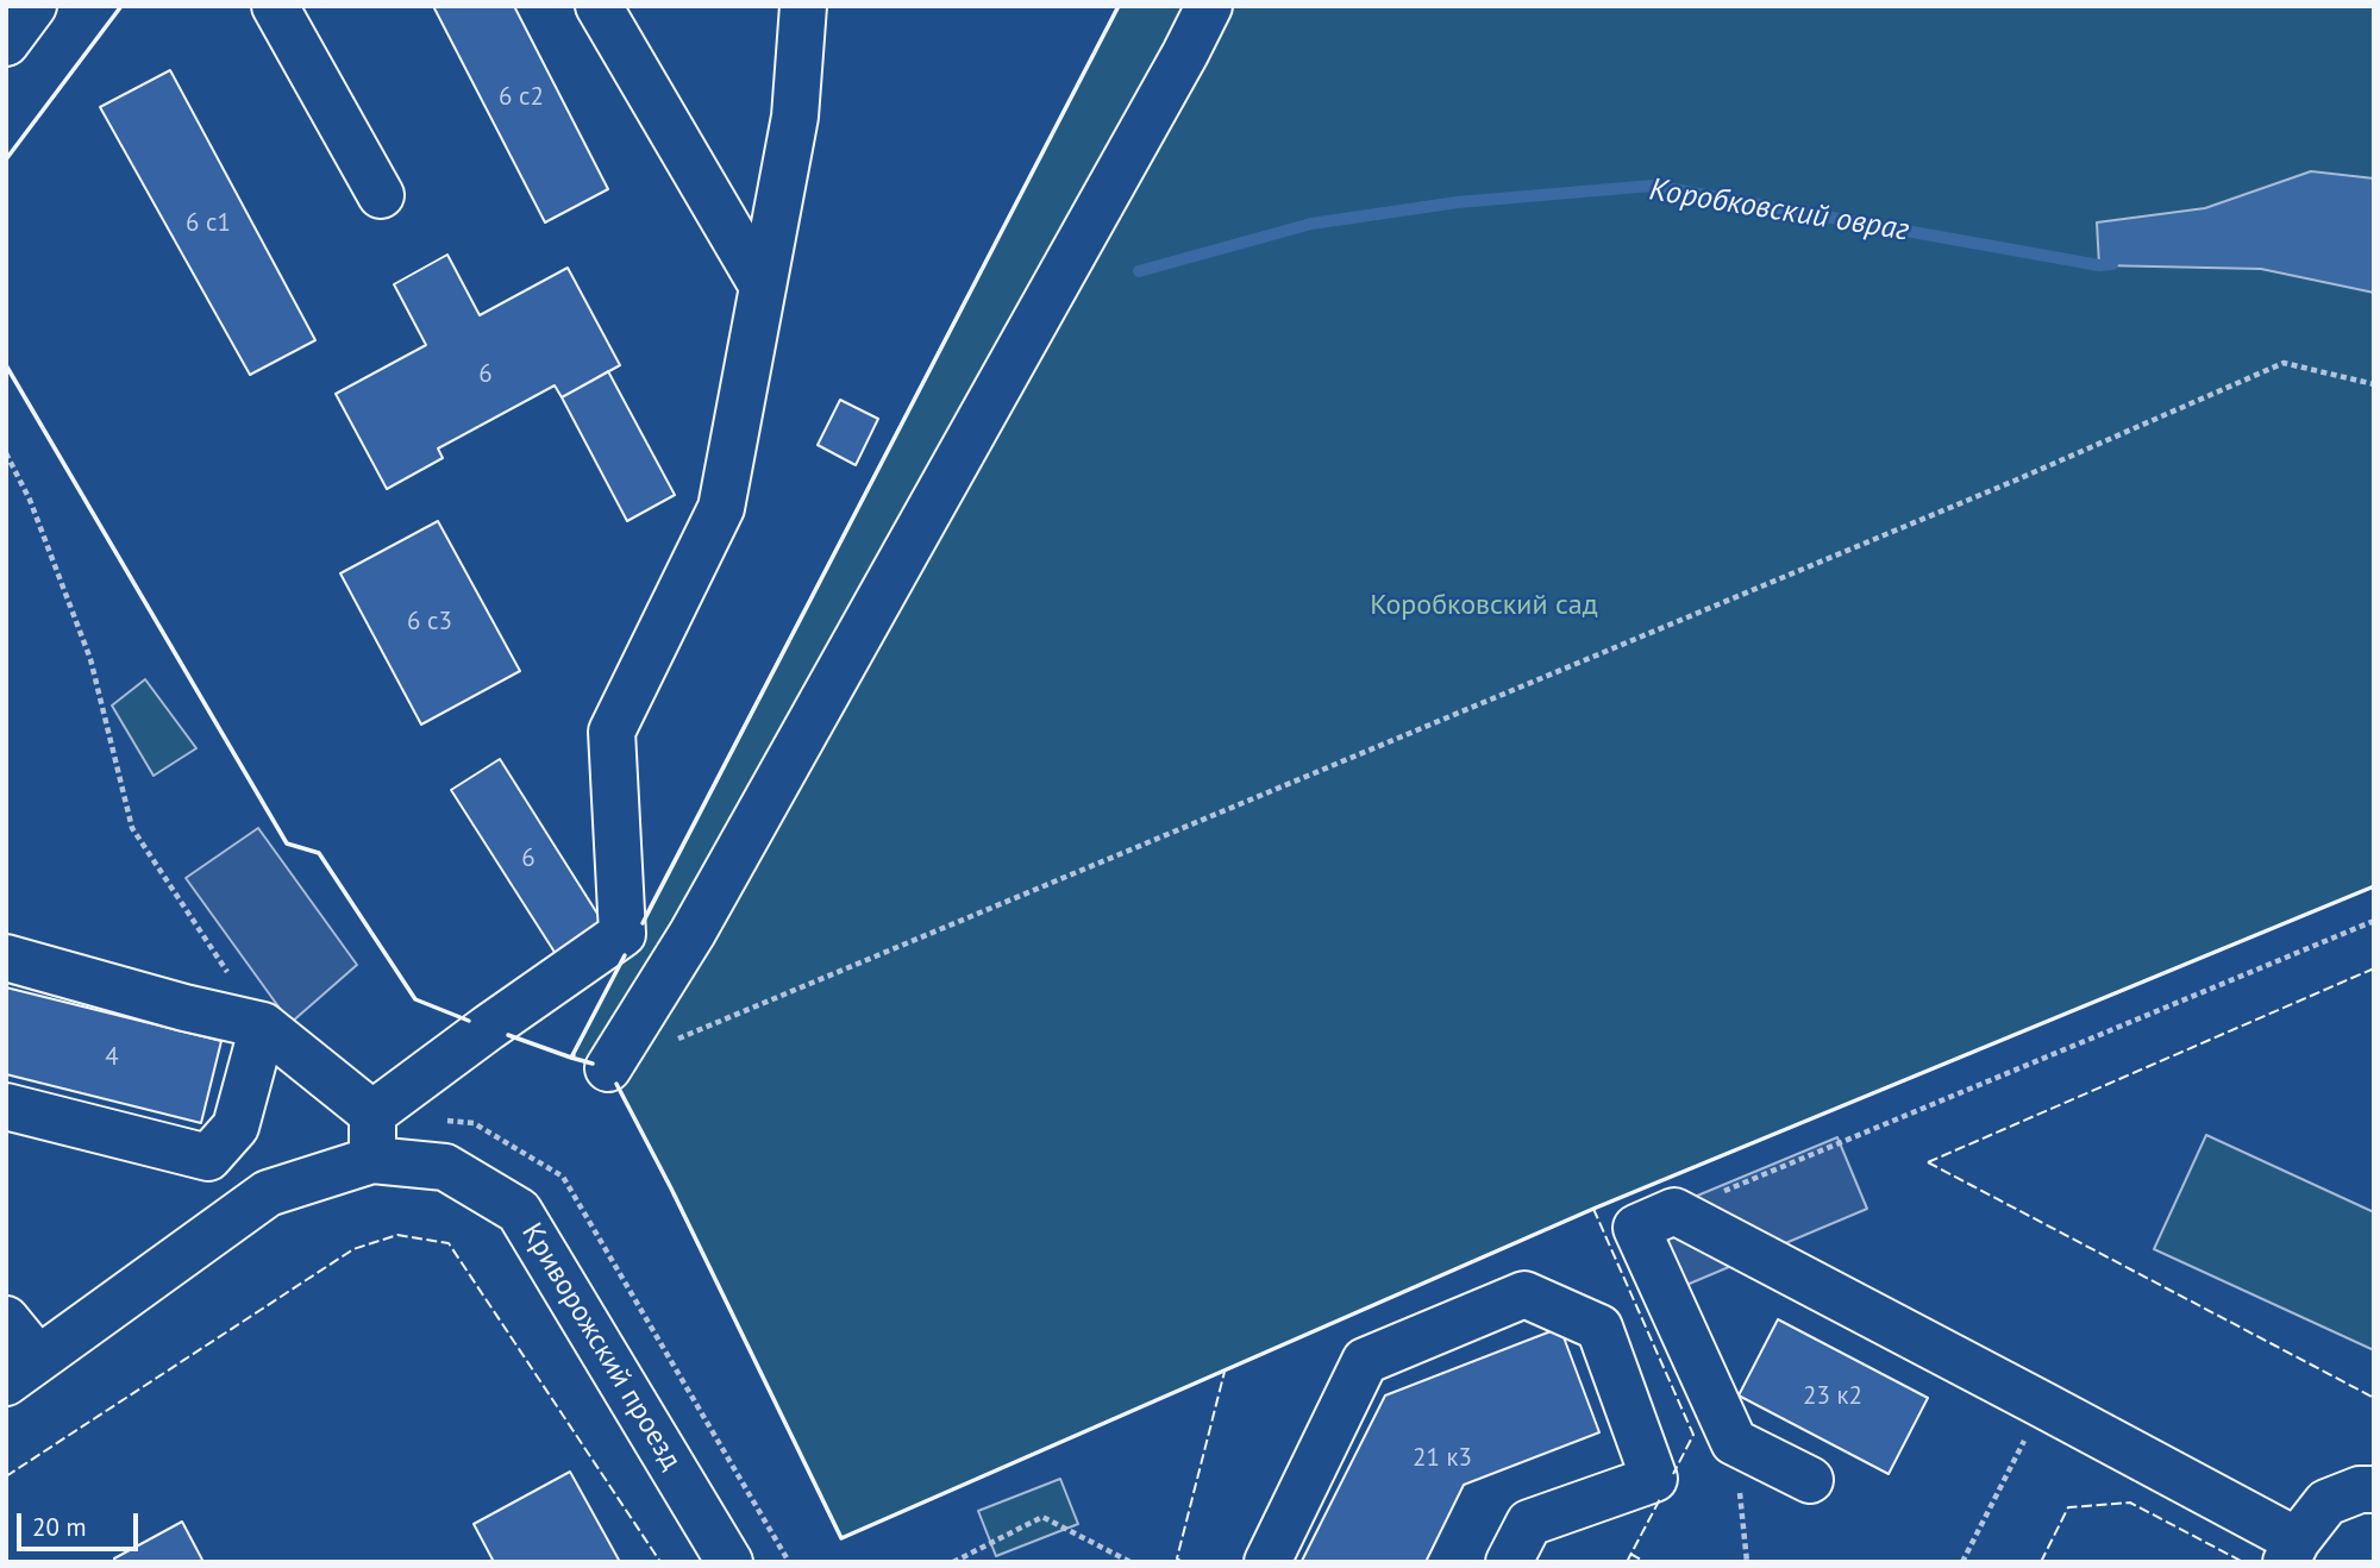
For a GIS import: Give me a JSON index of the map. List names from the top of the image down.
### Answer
{
  "streets": {
    "street": ["Криворожский проезд"]
  },
  "water": ["Коробковский овраг"],
  "parks": ["Коробковский сад"],
  "house_numbers": [
    "6 с2",
    "6 с1",
    "6",
    "6 с3",
    "6",
    "4",
    "23 к2",
    "21 к3"
  ],
  "scale_bar": "20 m"
}
